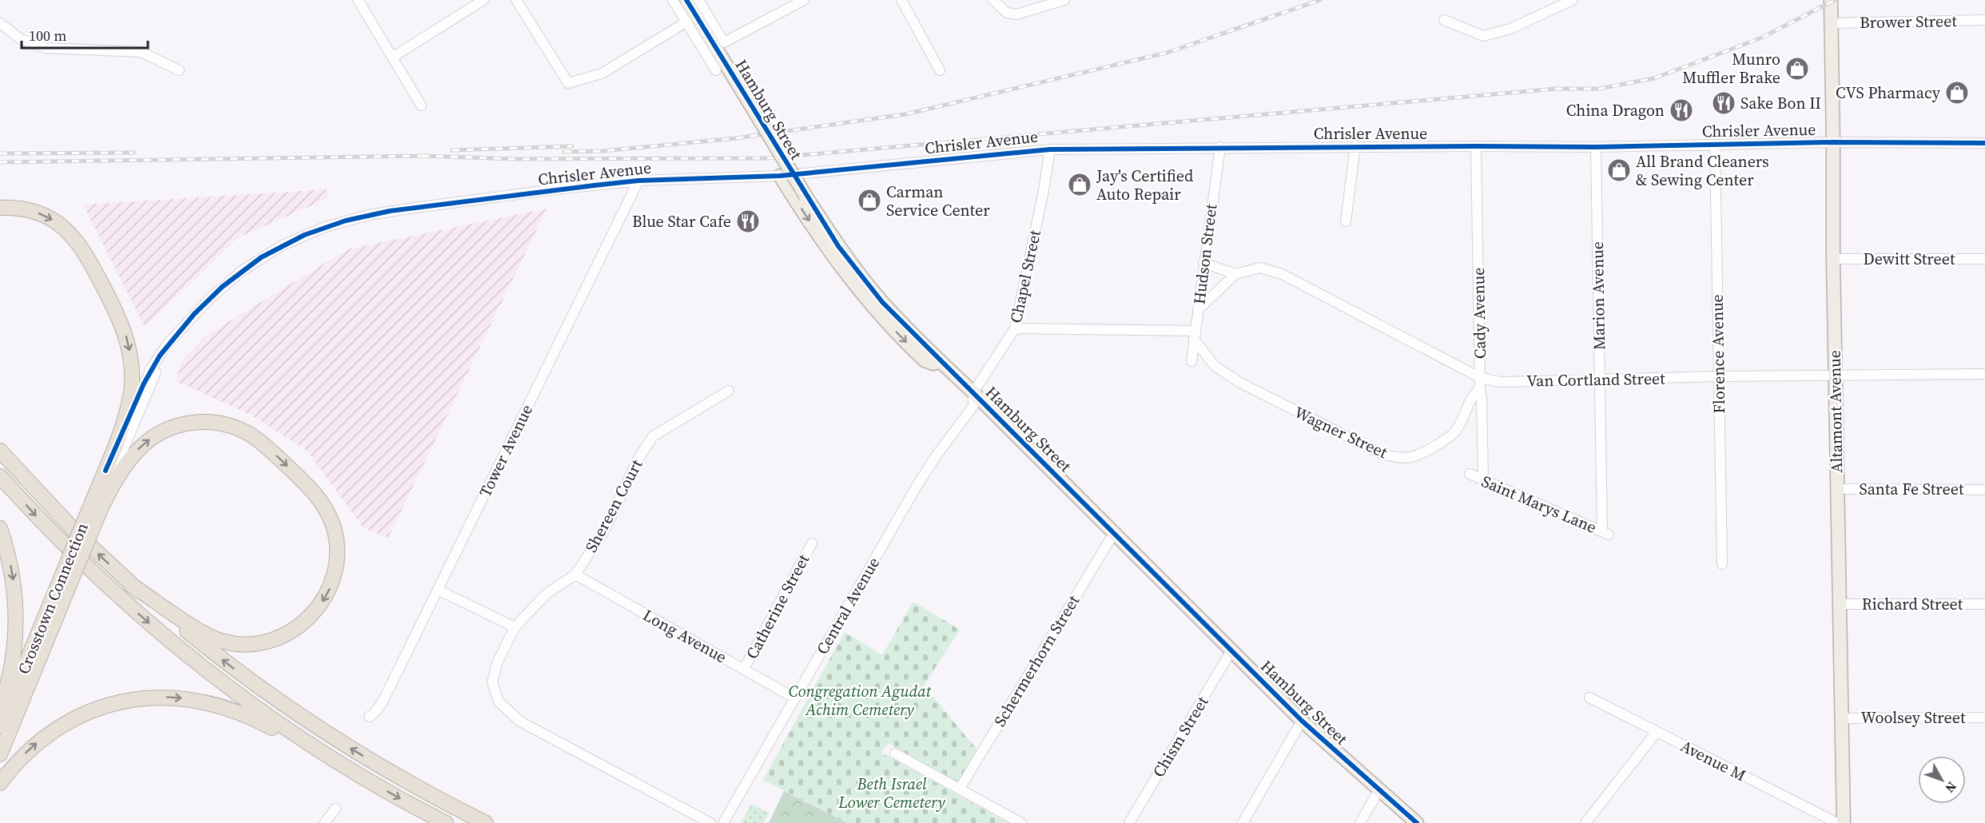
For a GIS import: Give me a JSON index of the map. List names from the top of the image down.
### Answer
{
  "streets": {
    "highway": ["Crosstown Connection"],
    "main road": ["Hamburg Street", "Altamont Avenue"],
    "street": [
      "Brower Street",
      "Chrisler Avenue",
      "Hudson Street",
      "Dewitt Street",
      "Chapel Street",
      "Marion Avenue",
      "Cady Avenue",
      "Florence Avenue",
      "Van Cortland Street",
      "Wagner Street",
      "Tower Avenue",
      "Santa Fe Street",
      "Saint Marys Lane",
      "Shereen Court",
      "Richard Street",
      "Central Avenue",
      "Catherine Street",
      "Long Avenue",
      "Schermerhorn Street",
      "Woolsey Street",
      "Chism Street",
      "Avenue M"
    ]
  },
  "crossings": [
    ["Brower Street", "Altamont Avenue"],
    ["Hamburg Street", "Chapel Street"],
    ["Hamburg Street", "Central Avenue"],
    ["Hamburg Street", "Schermerhorn Street"],
    ["Hamburg Street", "Chism Street"],
    ["Chrisler Avenue", "Hudson Street"],
    ["Chrisler Avenue", "Chapel Street"],
    ["Chrisler Avenue", "Marion Avenue"],
    ["Chrisler Avenue", "Cady Avenue"],
    ["Chrisler Avenue", "Florence Avenue"],
    ["Chrisler Avenue", "Altamont Avenue"],
    ["Chrisler Avenue", "Tower Avenue"],
    ["Chrisler Avenue", "Crosstown Connection"],
    ["Hudson Street", "Wagner Street"],
    ["Dewitt Street", "Altamont Avenue"],
    ["Chapel Street", "Central Avenue"],
    ["Marion Avenue", "Van Cortland Street"],
    ["Marion Avenue", "Saint Marys Lane"],
    ["Cady Avenue", "Van Cortland Street"],
    ["Cady Avenue", "Wagner Street"],
    ["Cady Avenue", "Saint Marys Lane"],
    ["Florence Avenue", "Van Cortland Street"],
    ["Van Cortland Street", "Altamont Avenue"],
    ["Altamont Avenue", "Santa Fe Street"],
    ["Altamont Avenue", "Richard Street"],
    ["Altamont Avenue", "Woolsey Street"],
    ["Shereen Court", "Long Avenue"],
    ["Central Avenue", "Long Avenue"],
    ["Catherine Street", "Long Avenue"]
  ],
  "one_way": ["Crosstown Connection"],
  "parks": ["Congregation Agudat Achim Cemetery", "Beth Israel Lower Cemetery"],
  "places": {
    "shop": [
      "Munro Muffler Brake",
      "CVS Pharmacy",
      "All Brand Cleaners & Sewing Center",
      "Jay's Certified Auto Repair",
      "Carman Service Center"
    ],
    "restaurant": ["Sake Bon II", "China Dragon", "Blue Star Cafe"]
  },
  "scale_bar": "100 m",
  "north": "bottom right"
}
